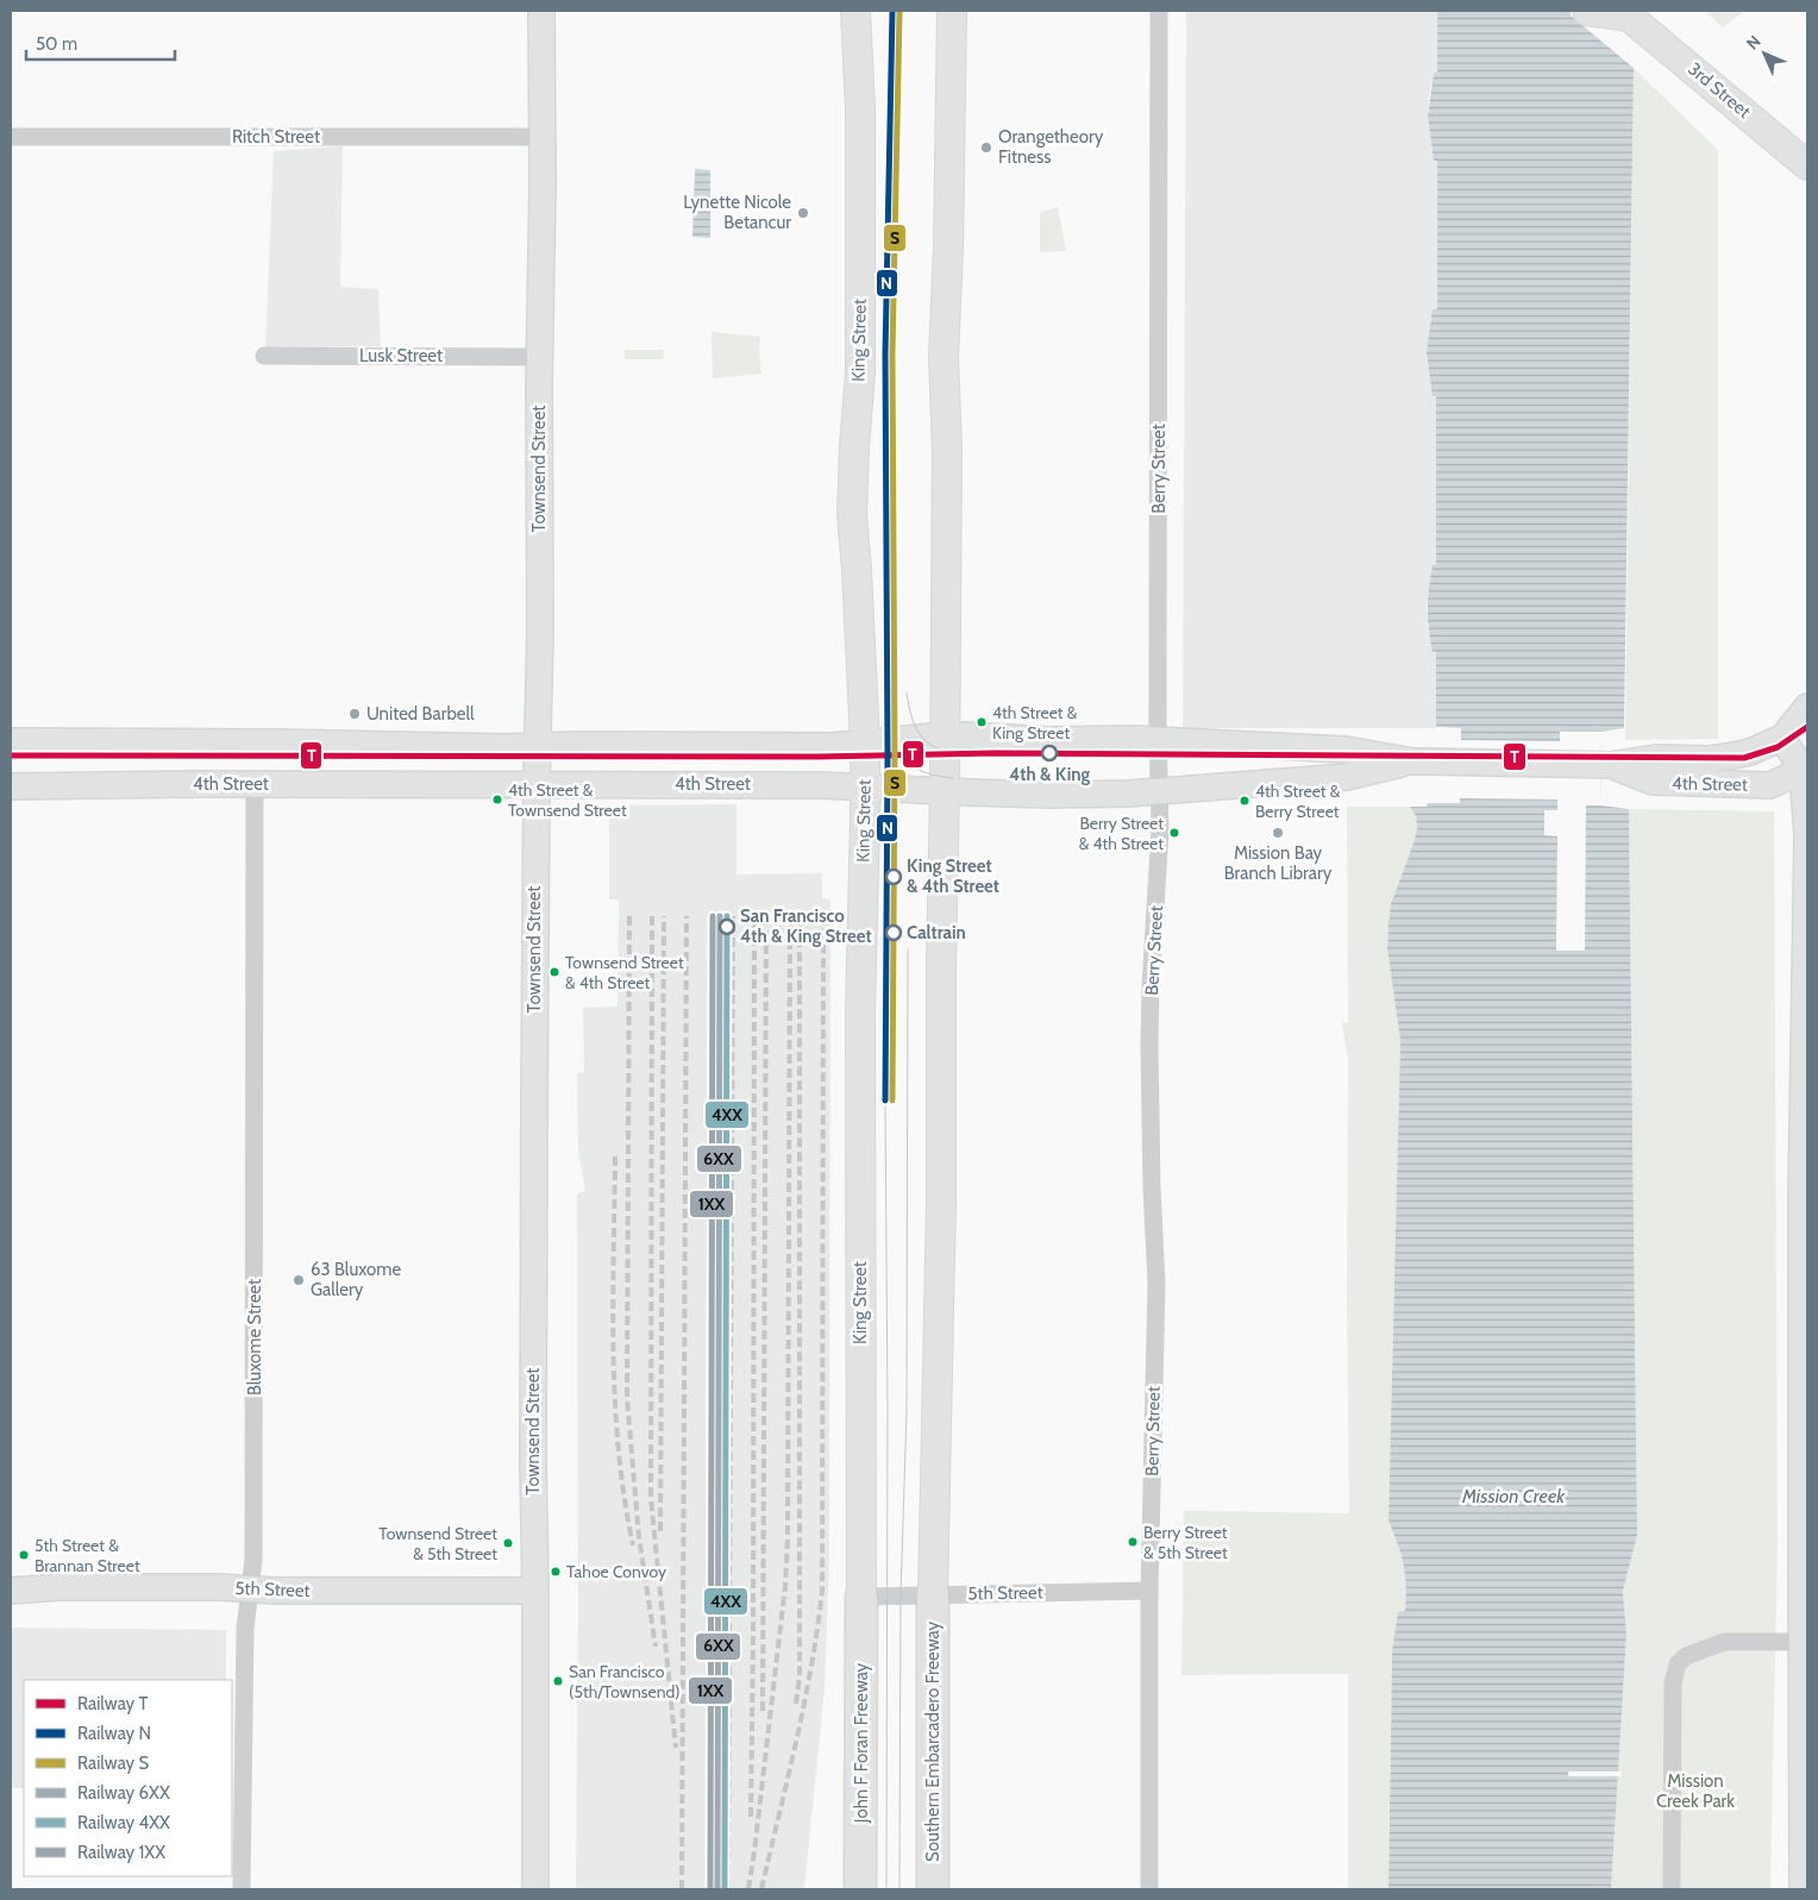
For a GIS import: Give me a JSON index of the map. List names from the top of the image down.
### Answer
{
  "streets": {
    "highway": ["Southern Embarcadero Freeway", "John F Foran Freeway"],
    "main road": ["3rd Street", "King Street"],
    "street": [
      "Ritch Street",
      "Lusk Street",
      "Townsend Street",
      "Berry Street",
      "4th Street",
      "Bluxome Street",
      "5th Street"
    ]
  },
  "crossings": [
    ["Ritch Street", "Townsend Street"],
    ["King Street", "4th Street"],
    ["King Street", "5th Street"],
    ["King Street", "John F Foran Freeway"],
    ["Lusk Street", "Townsend Street"],
    ["Townsend Street", "4th Street"],
    ["Townsend Street", "5th Street"],
    ["Berry Street", "4th Street"],
    ["Berry Street", "5th Street"],
    ["4th Street", "Bluxome Street"],
    ["Bluxome Street", "5th Street"],
    ["5th Street", "Southern Embarcadero Freeway"],
    ["5th Street", "John F Foran Freeway"]
  ],
  "water": ["Mission Creek"],
  "parks": ["Mission Creek Park"],
  "places": [
    "Orangetheory Fitness",
    "Lynette Nicole Betancur",
    "United Barbell",
    "4th Street & King Street",
    "4th & King",
    "4th Street & Townsend Street",
    "4th Street & Berry Street",
    "Berry Street & 4th Street",
    "Mission Bay Branch Library",
    "King Street & 4th Street",
    "San Francisco 4th & King Street",
    "Caltrain",
    "Townsend Street & 4th Street",
    "63 Bluxome Gallery",
    "Berry Street & 5th Street",
    "Townsend Street & 5th Street",
    "5th Street & Brannan Street",
    "Tahoe Convoy",
    "San Francisco (5th/Townsend)"
  ],
  "lines": [
    "rail line N",
    "rail line S",
    "rail line T",
    "rail line 6XX",
    "rail line 4XX",
    "rail line 1XX"
  ],
  "legend": [
    "Railway T",
    "Railway N",
    "Railway S",
    "Railway 6XX",
    "Railway 4XX",
    "Railway 1XX"
  ],
  "scale_bar": "50 m",
  "north": "top left"
}
